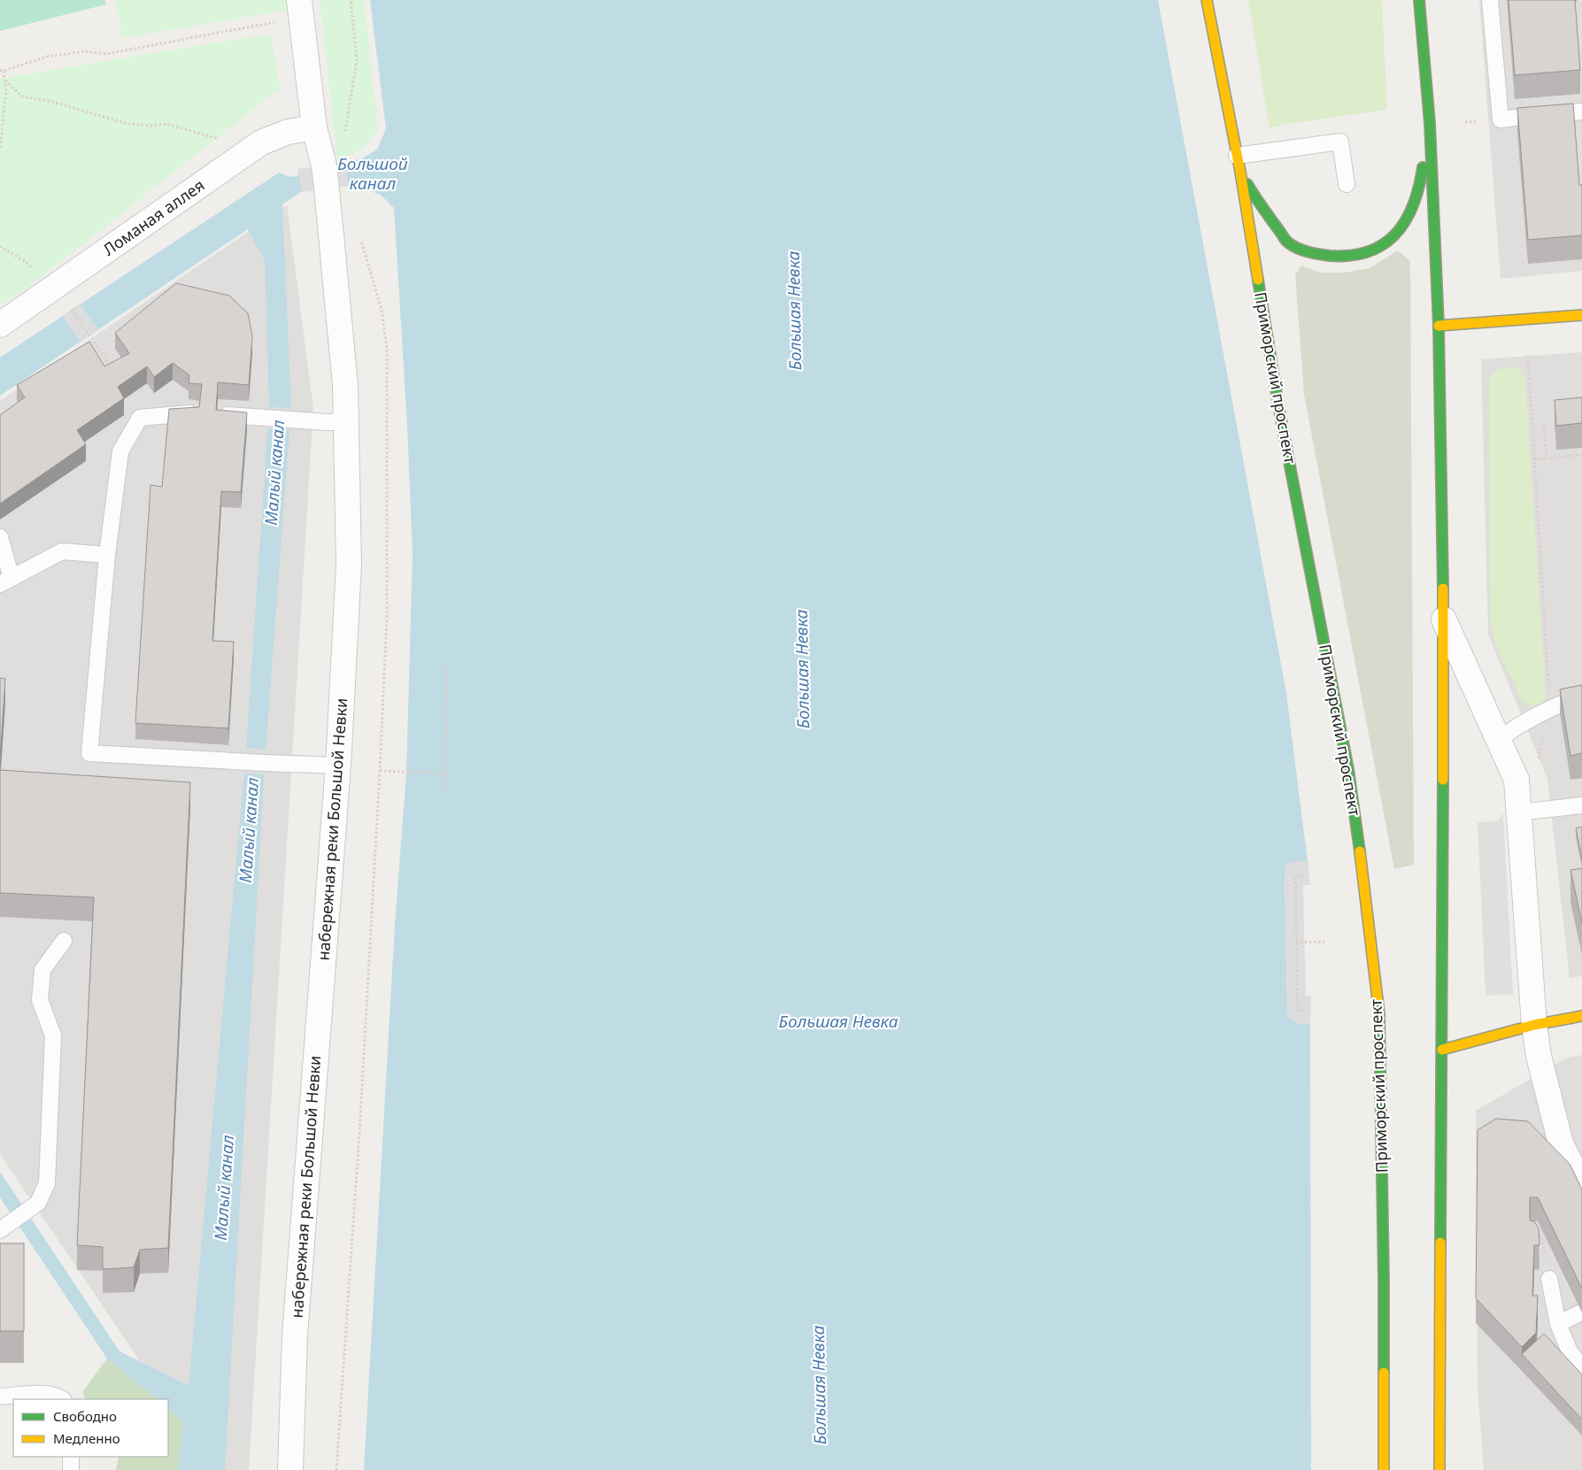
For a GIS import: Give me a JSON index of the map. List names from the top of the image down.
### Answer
{
  "streets": {
    "main road": ["Приморский проспект"],
    "street": ["Ломаная аллея", "набережная реки Большой Невки"]
  },
  "crossings": [
    ["Ломаная аллея", "набережная реки Большой Невки"]
  ],
  "water": ["Большой канал", "Большая Невка", "Малый канал"],
  "legend": ["Свободно", "Медленно"]
}
